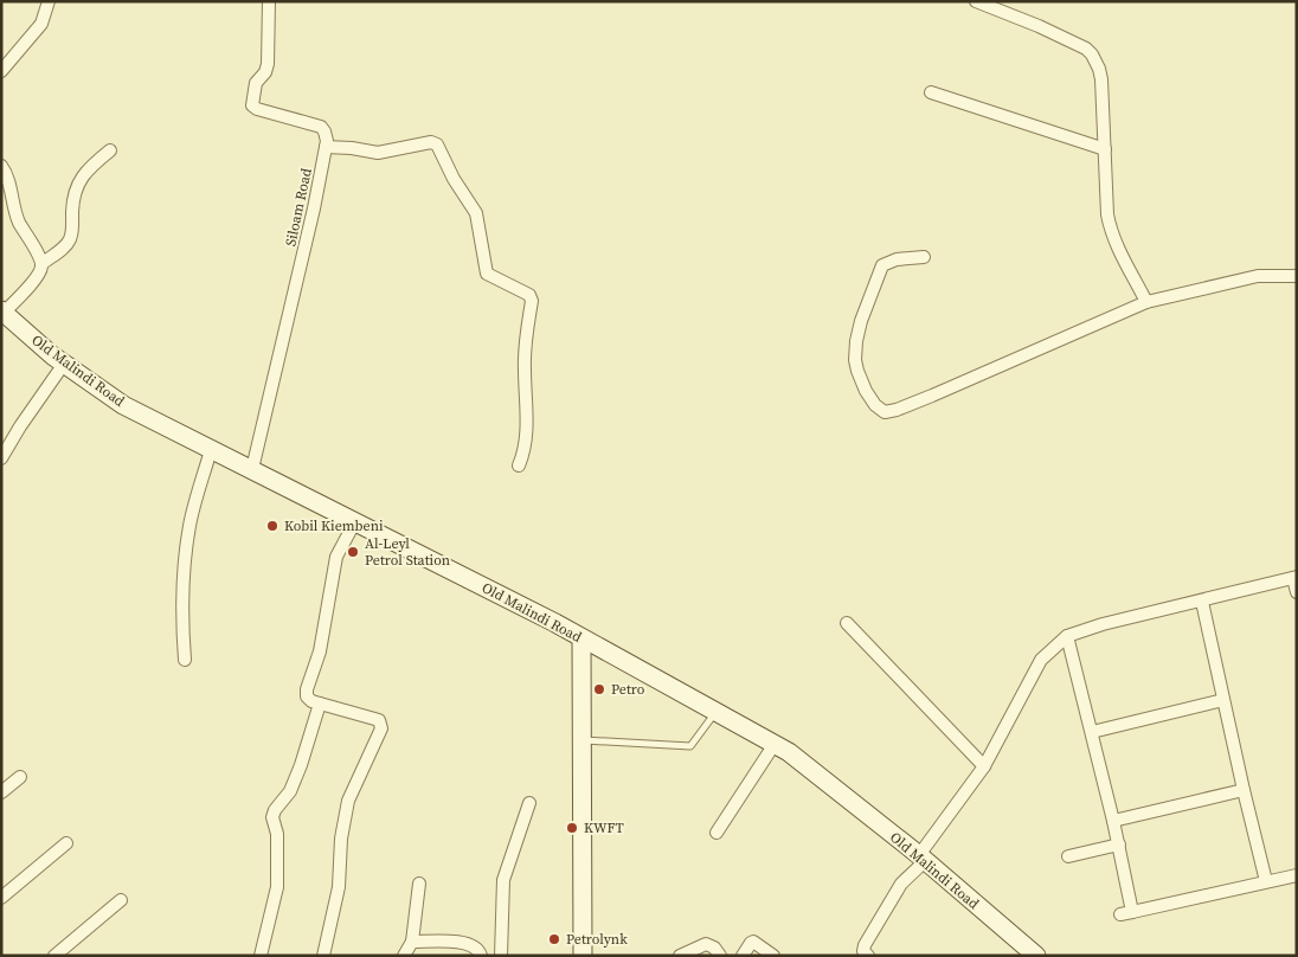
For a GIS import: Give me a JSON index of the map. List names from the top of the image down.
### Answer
{
  "streets": {
    "main road": ["Old Malindi Road"],
    "street": ["Siloam Road"]
  },
  "crossings": [
    ["Siloam Road", "Old Malindi Road"]
  ],
  "places": [
    "Kobil Kiembeni",
    "Al-Leyl Petrol Station",
    "Petro",
    "KWFT",
    "Petrolynk"
  ]
}
